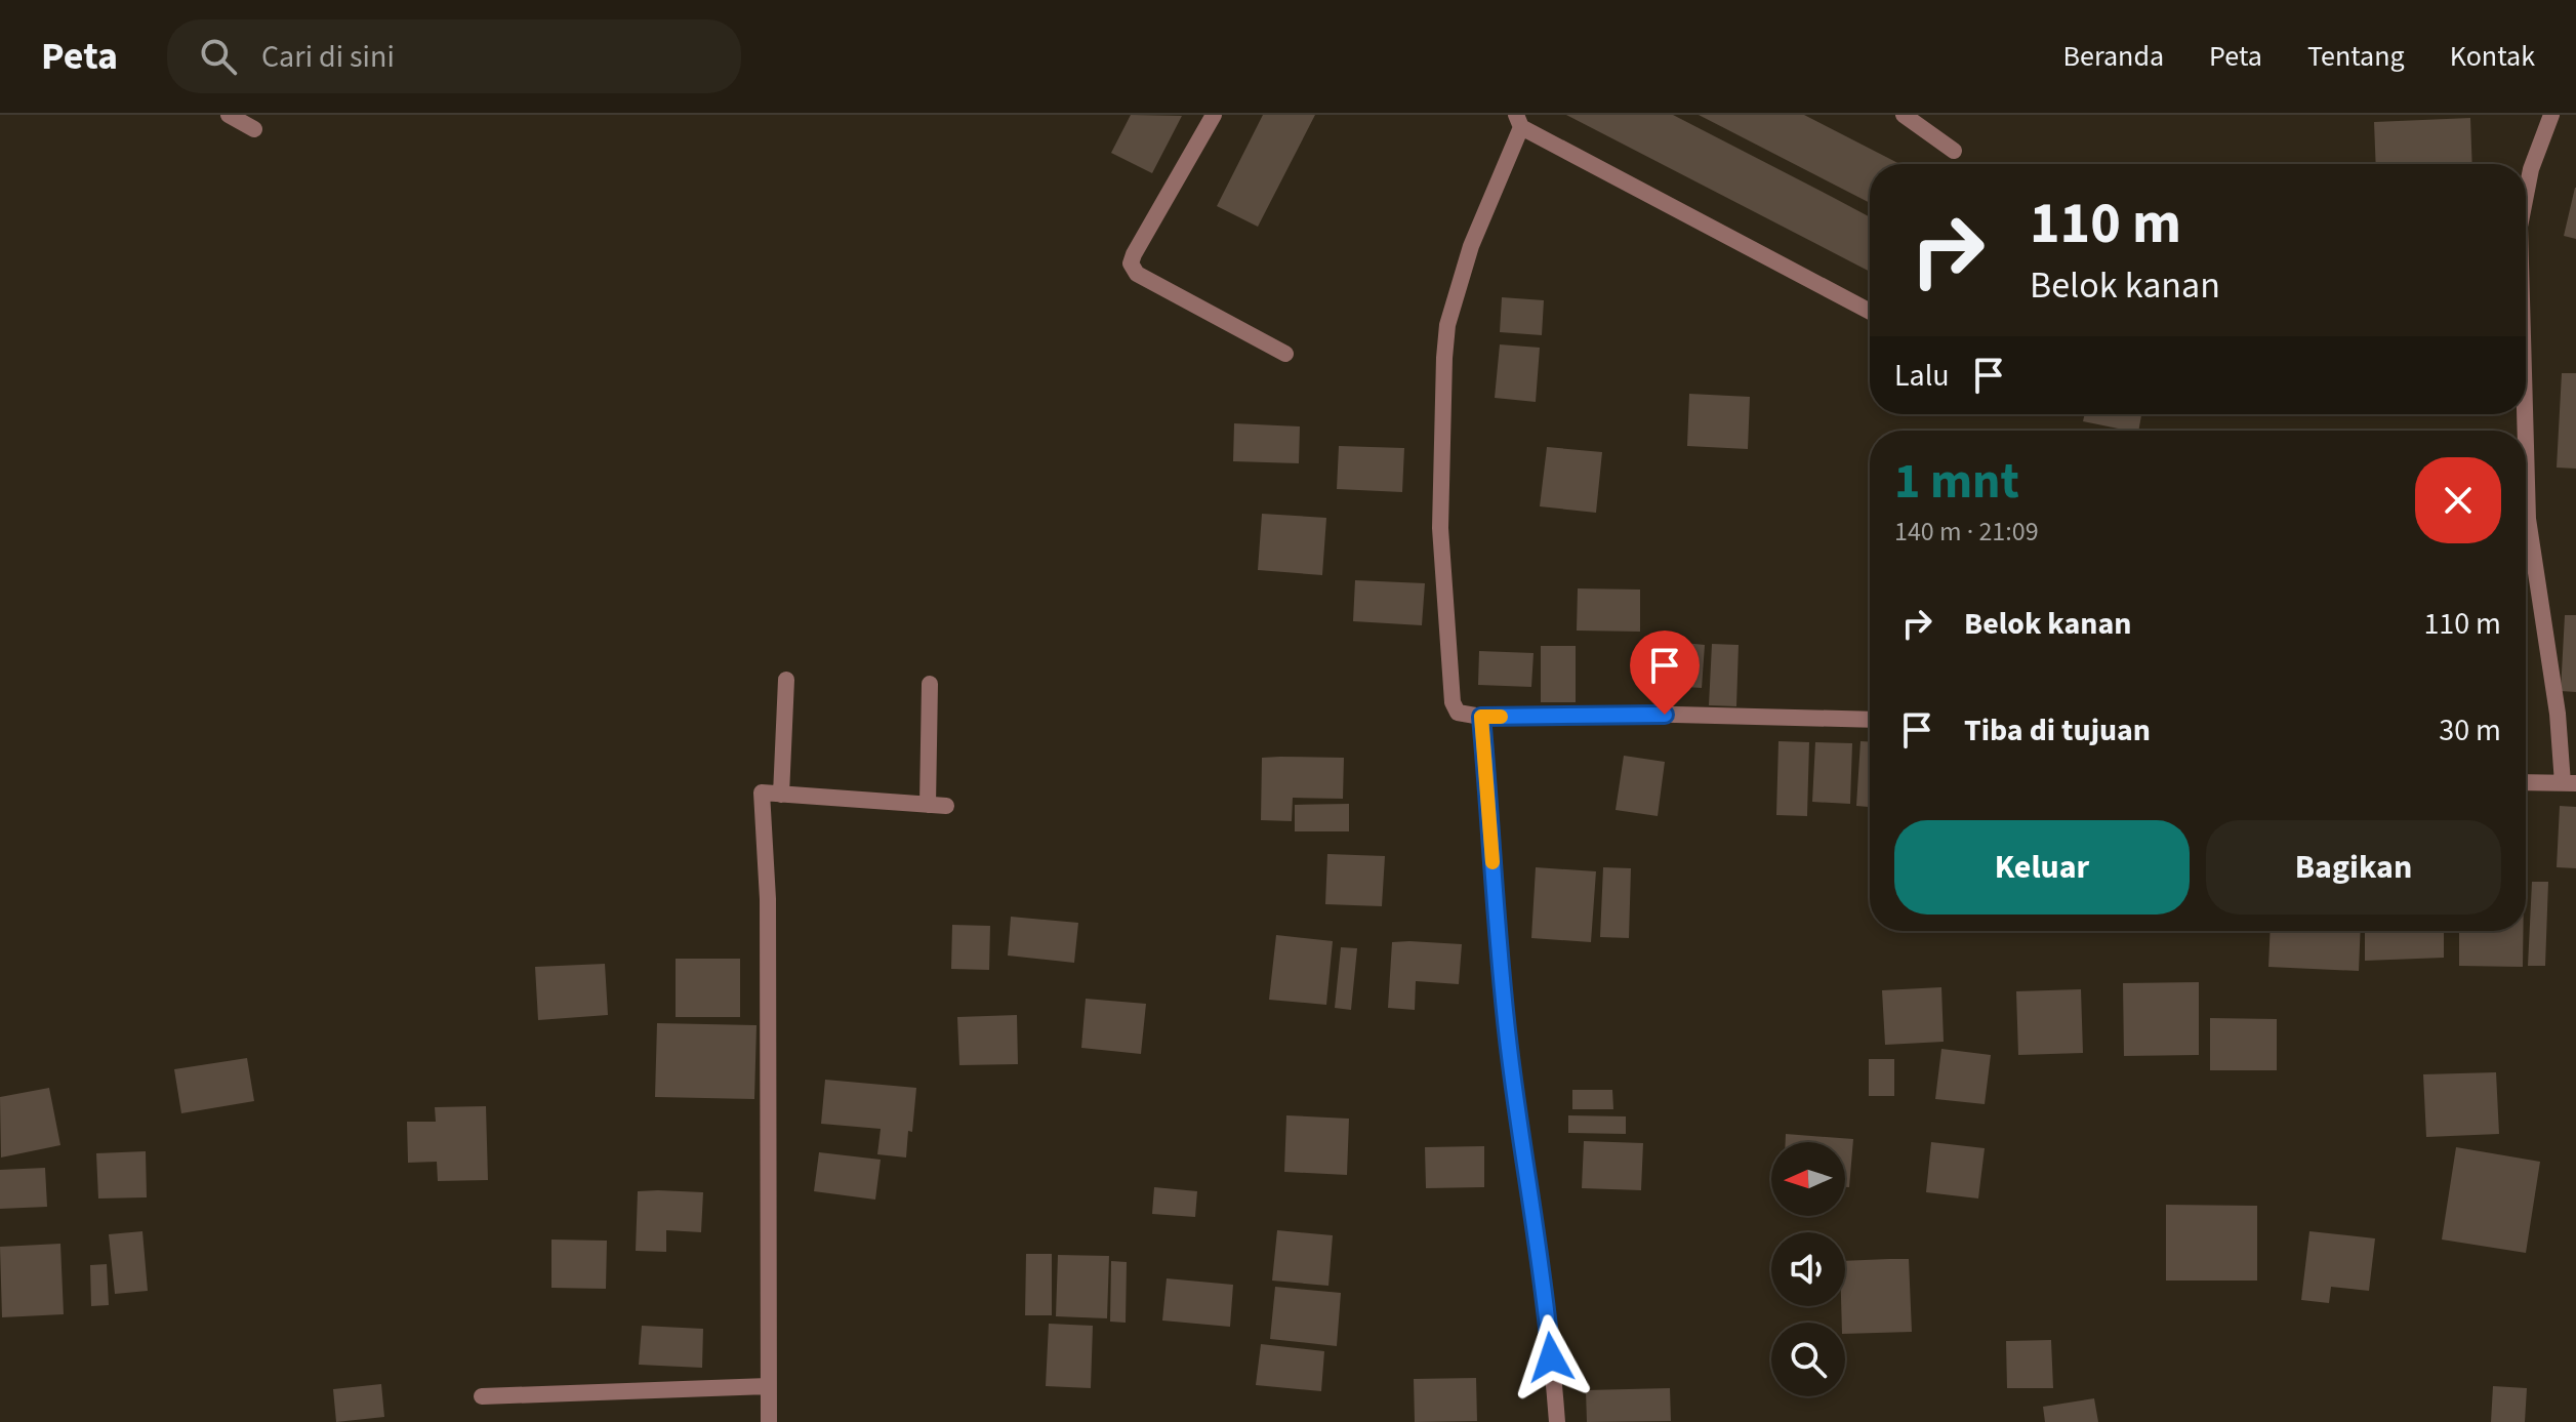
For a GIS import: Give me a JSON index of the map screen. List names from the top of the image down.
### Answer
{
  "north": "left",
  "page": {
    "header": "Peta",
    "search": "Cari di sini",
    "nav": [
      "Beranda",
      "Peta",
      "Tentang",
      "Kontak"
    ],
    "turn": ["110 m", "Belok kanan"],
    "then": "Lalu",
    "heading": ["1 mnt", "140 m · 21:09"],
    "list": [
      {
        "name": "Belok kanan",
        "value": "110 m"
      },
      {
        "name": "Tiba di tujuan",
        "value": "30 m"
      }
    ],
    "buttons": ["Keluar", "Bagikan"]
  }
}
